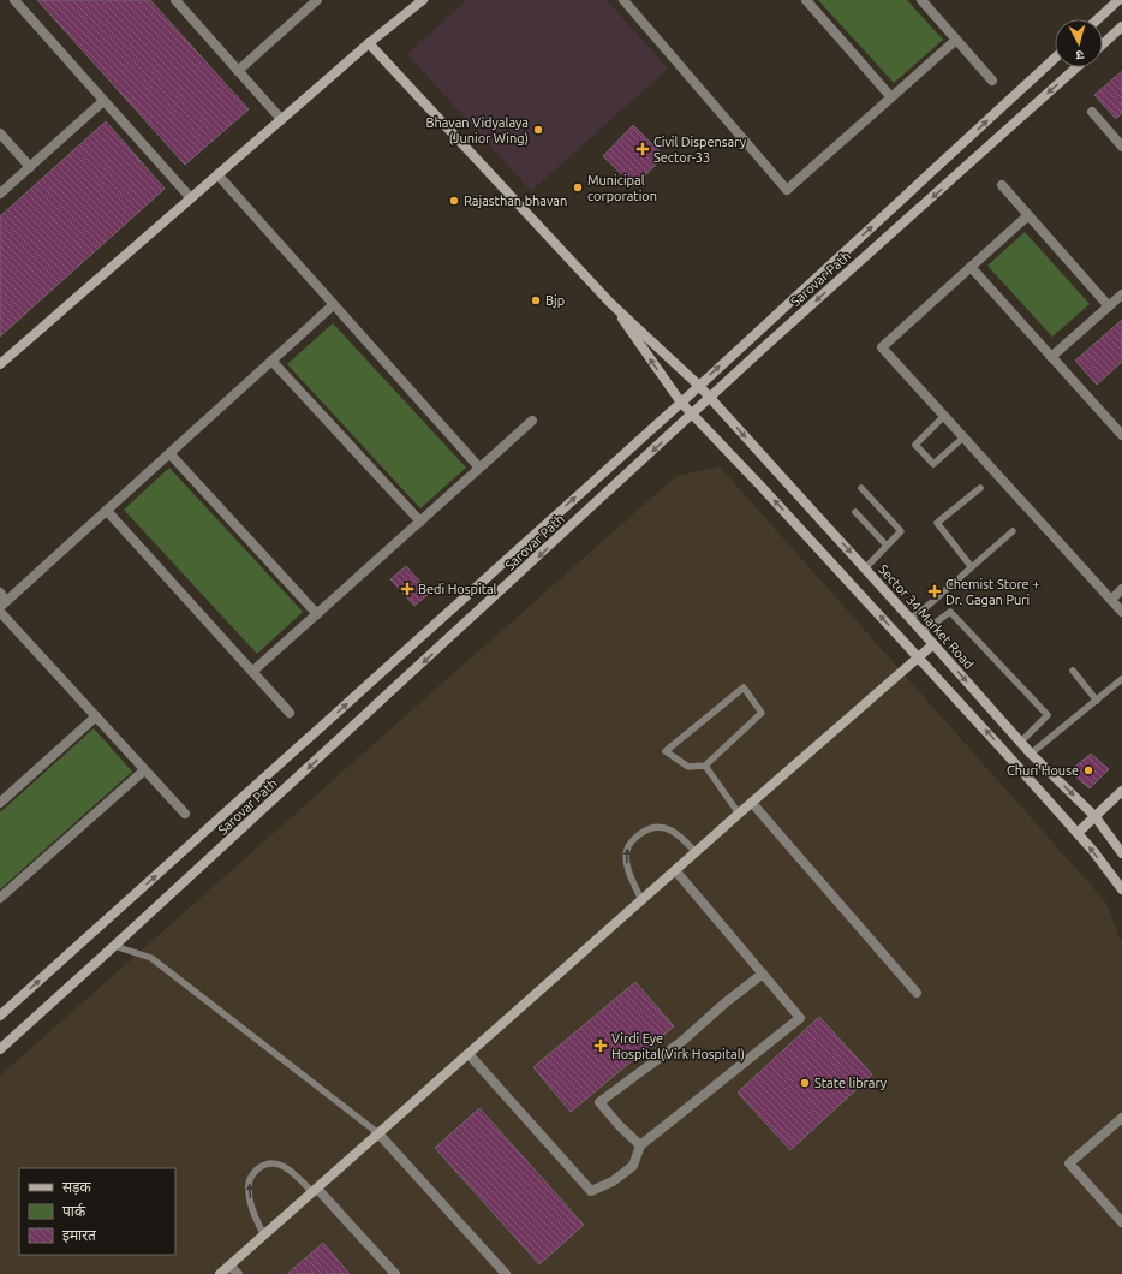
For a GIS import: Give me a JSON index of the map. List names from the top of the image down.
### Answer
{
  "streets": {
    "street": ["Sarovar Path", "Sector 34 Market Road"]
  },
  "crossings": [
    ["Sarovar Path", "Sector 34 Market Road"]
  ],
  "places": {
    "other": [
      "Bhavan Vidyalaya (Junior Wing)",
      "Municipal corporation",
      "Rajasthan bhavan",
      "Bjp",
      "Churi House",
      "State library"
    ],
    "health": [
      "Civil Dispensary Sector-33",
      "Bedi Hospital",
      "Chemist Store + Dr. Gagan Puri",
      "Virdi Eye Hospital(Virk Hospital)"
    ]
  },
  "legend": ["सड़क", "पार्क", "इमारत"],
  "north": "bottom"
}
